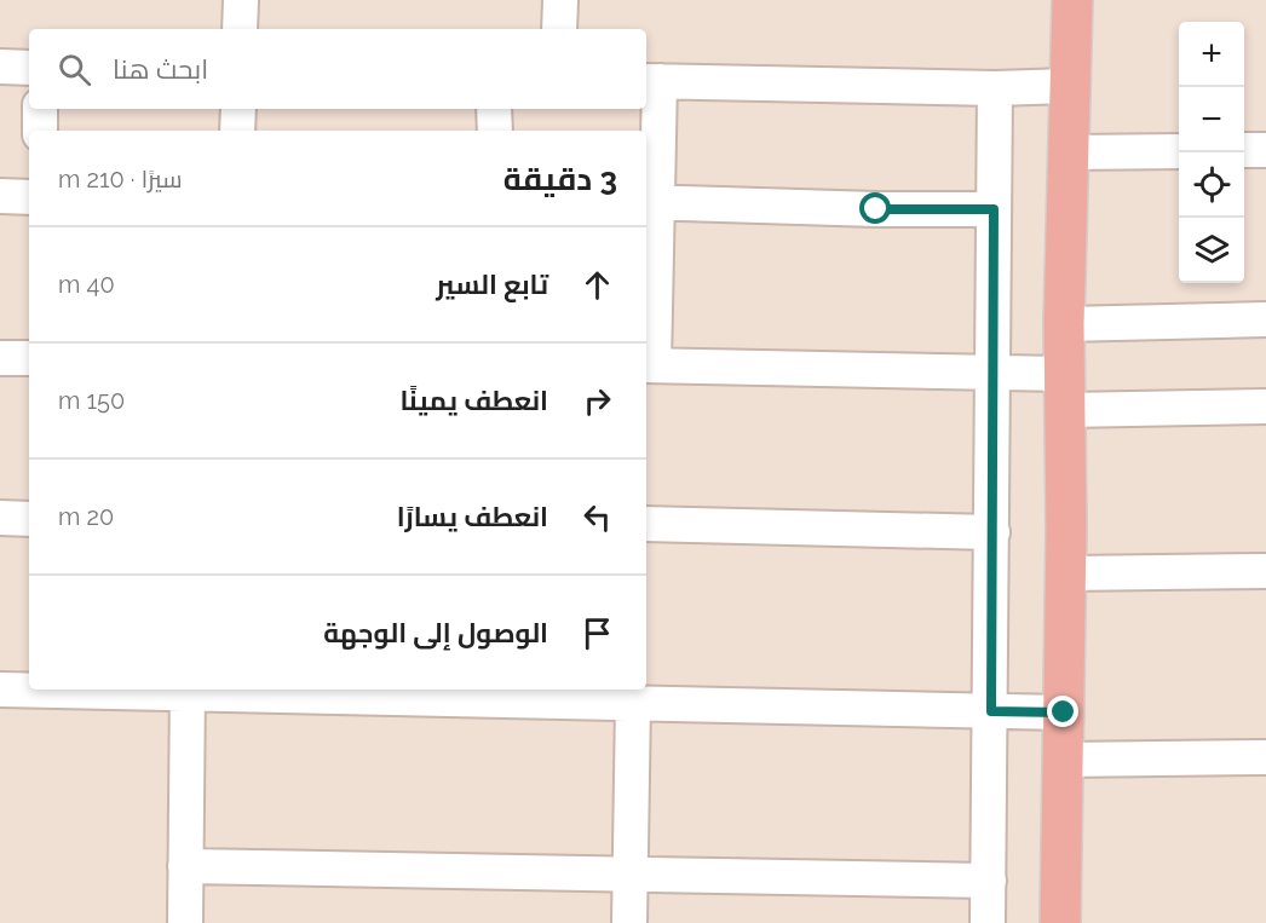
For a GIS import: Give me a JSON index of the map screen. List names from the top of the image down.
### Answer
{
  "page": {
    "map_buttons": ["+", "−"],
    "search": "ابحث هنا",
    "heading": ["3 دقيقة", "سيرًا · 210 m"],
    "list": [
      ["تابع السير", "40 m"],
      ["انعطف يمينًا", "150 m"],
      ["انعطف يسارًا", "20 m"],
      "الوصول إلى الوجهة"
    ]
  }
}
